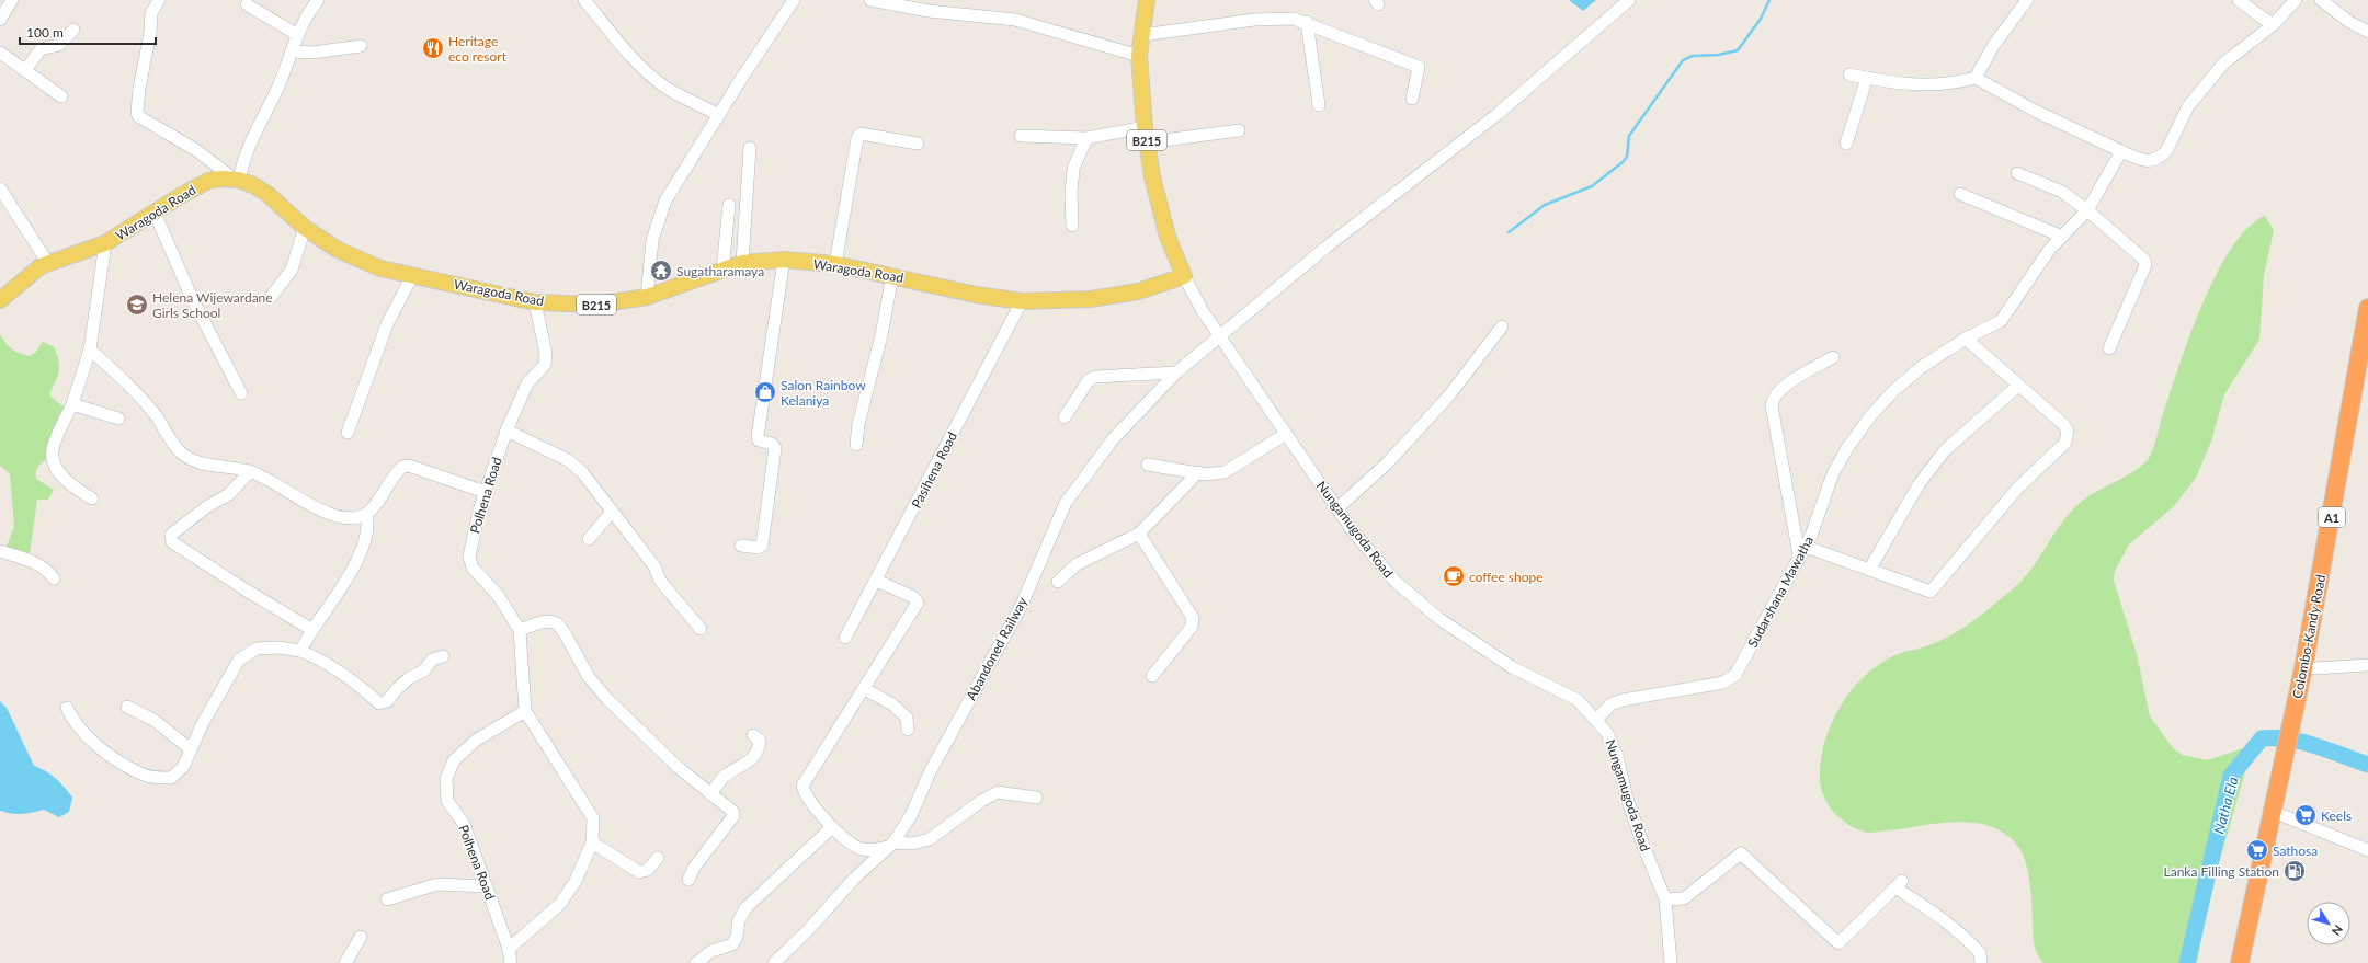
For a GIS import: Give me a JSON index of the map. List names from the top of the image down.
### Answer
{
  "streets": {
    "highway": ["A1", "Colombo-Kandy Road"],
    "main road": ["B215", "Waragoda Road"],
    "street": [
      "Pasihena Road",
      "Polhena Road",
      "Nungamugoda Road",
      "Sudarshana Mawatha",
      "Abandoned Railway"
    ]
  },
  "crossings": [
    ["B215", "Waragoda Road"],
    ["B215", "Nungamugoda Road"],
    ["Waragoda Road", "Pasihena Road"],
    ["Waragoda Road", "Polhena Road"],
    ["Waragoda Road", "Nungamugoda Road"],
    ["Nungamugoda Road", "Sudarshana Mawatha"],
    ["Nungamugoda Road", "Abandoned Railway"]
  ],
  "water": ["Natha Ela"],
  "places": {
    "restaurant": ["Heritage eco resort"],
    "temple": ["Sugatharamaya"],
    "school or university": ["Helena Wijewardane Girls School"],
    "shop": ["Salon Rainbow Kelaniya"],
    "cafe": ["coffee shope"],
    "supermarket": ["Keels", "Sathosa"],
    "fuel station": ["Lanka Filling Station"]
  },
  "scale_bar": "100 m",
  "north": "bottom right"
}
